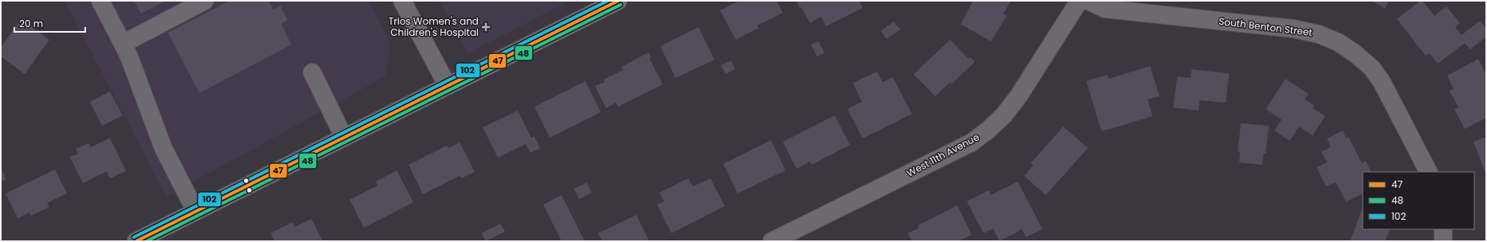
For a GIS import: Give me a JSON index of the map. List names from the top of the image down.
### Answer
{
  "streets": {
    "street": ["South Benton Street", "West 11th Avenue"]
  },
  "places": {
    "health": ["Trios Women's and Children's Hospital"]
  },
  "lines": ["transit line 47", "transit line 102", "transit line 48"],
  "legend": ["47", "48", "102"],
  "scale_bar": "20 m"
}
